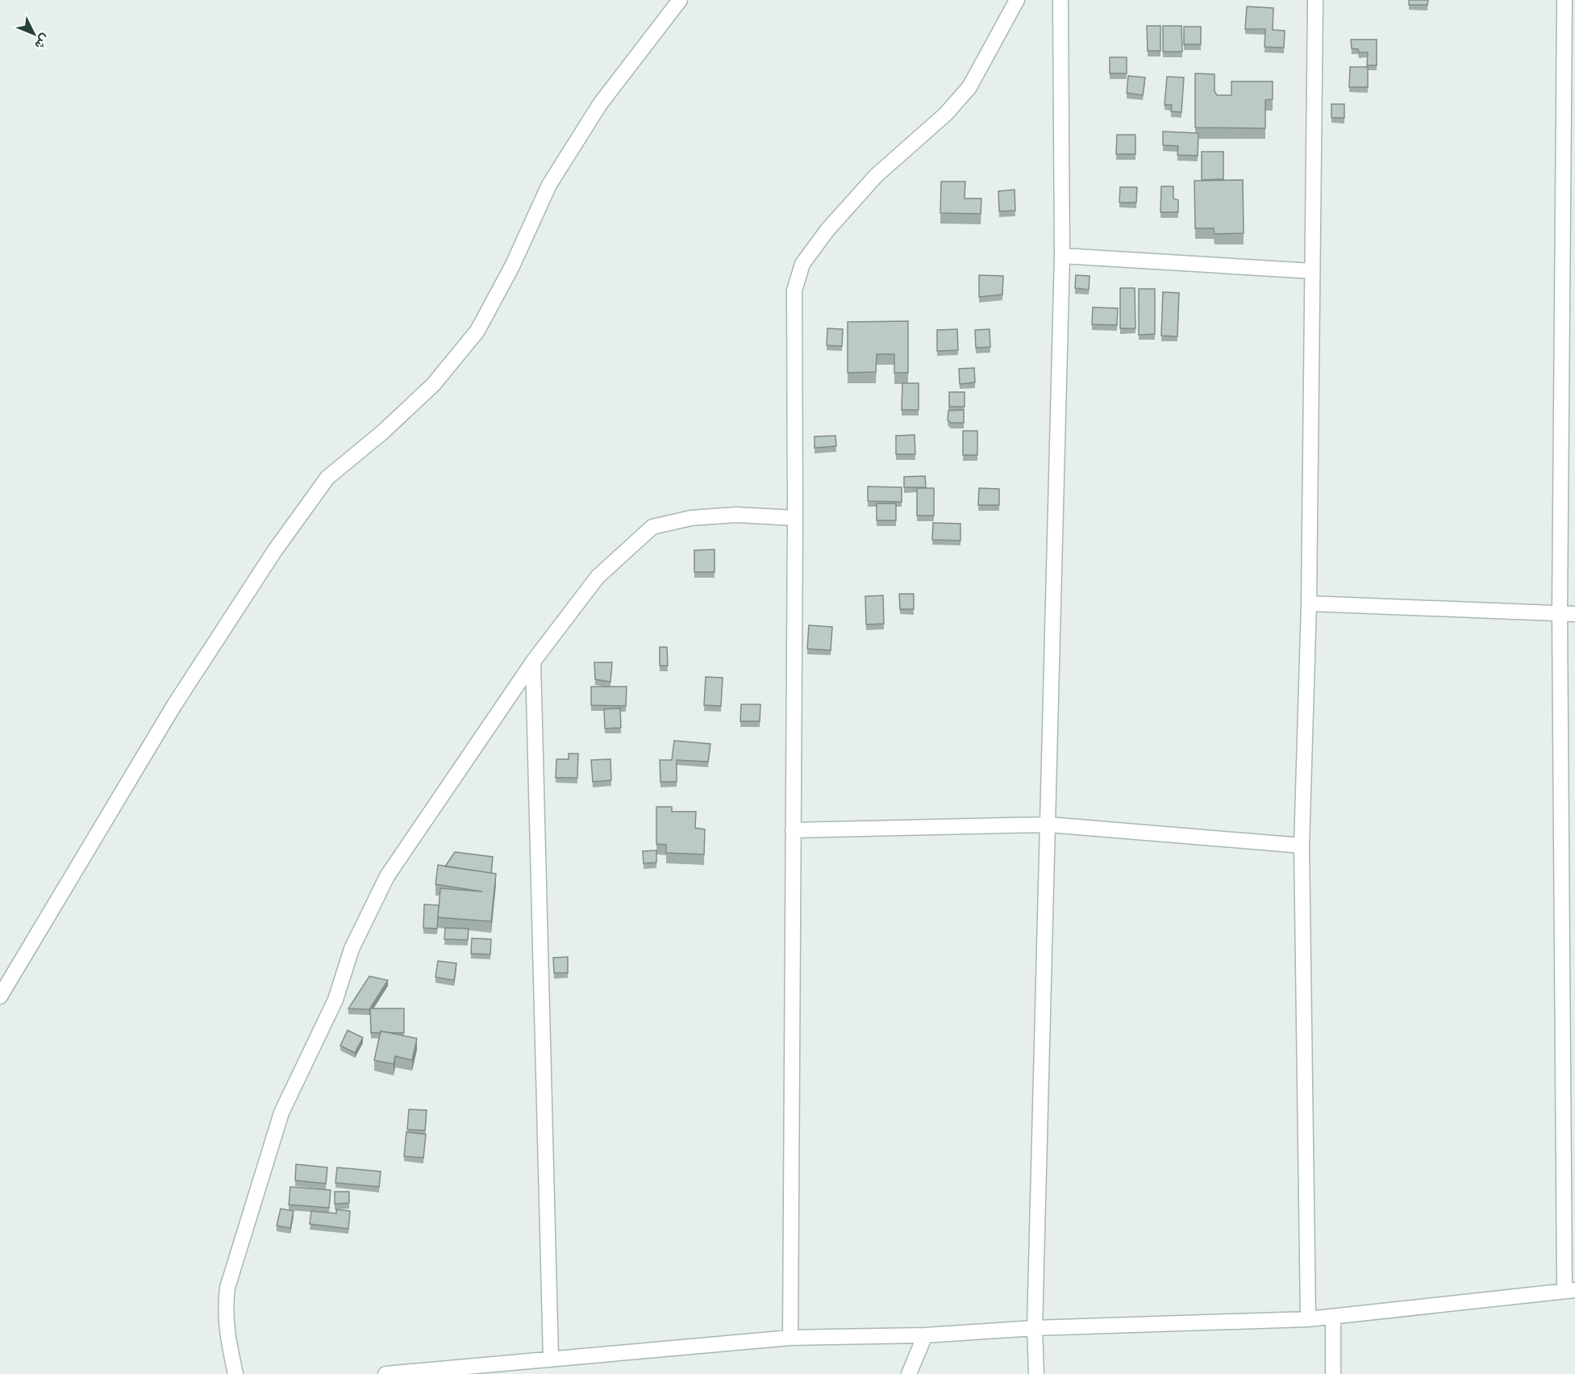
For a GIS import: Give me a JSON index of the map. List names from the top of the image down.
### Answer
{
  "north": "bottom right"
}
